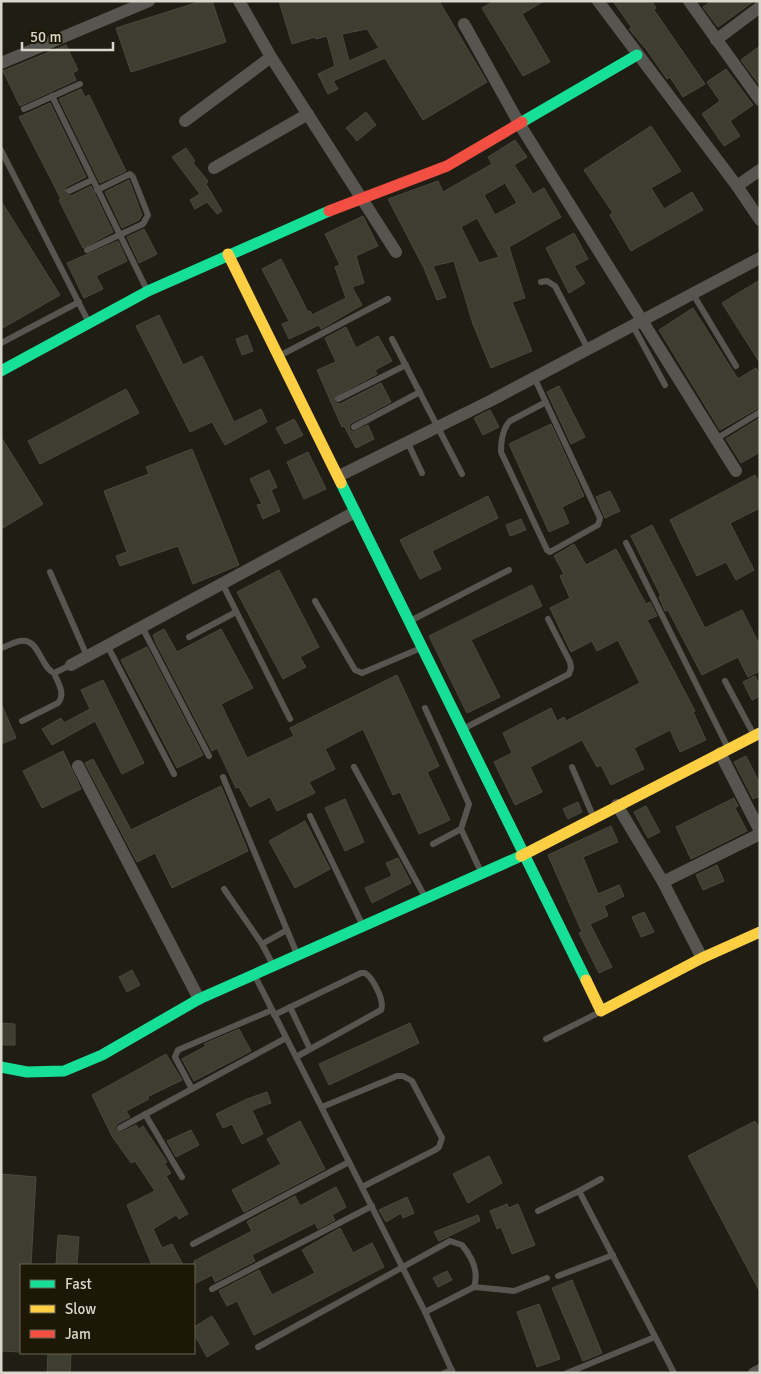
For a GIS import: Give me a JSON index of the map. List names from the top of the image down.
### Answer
{
  "legend": ["Fast", "Slow", "Jam"],
  "scale_bar": "50 m"
}
